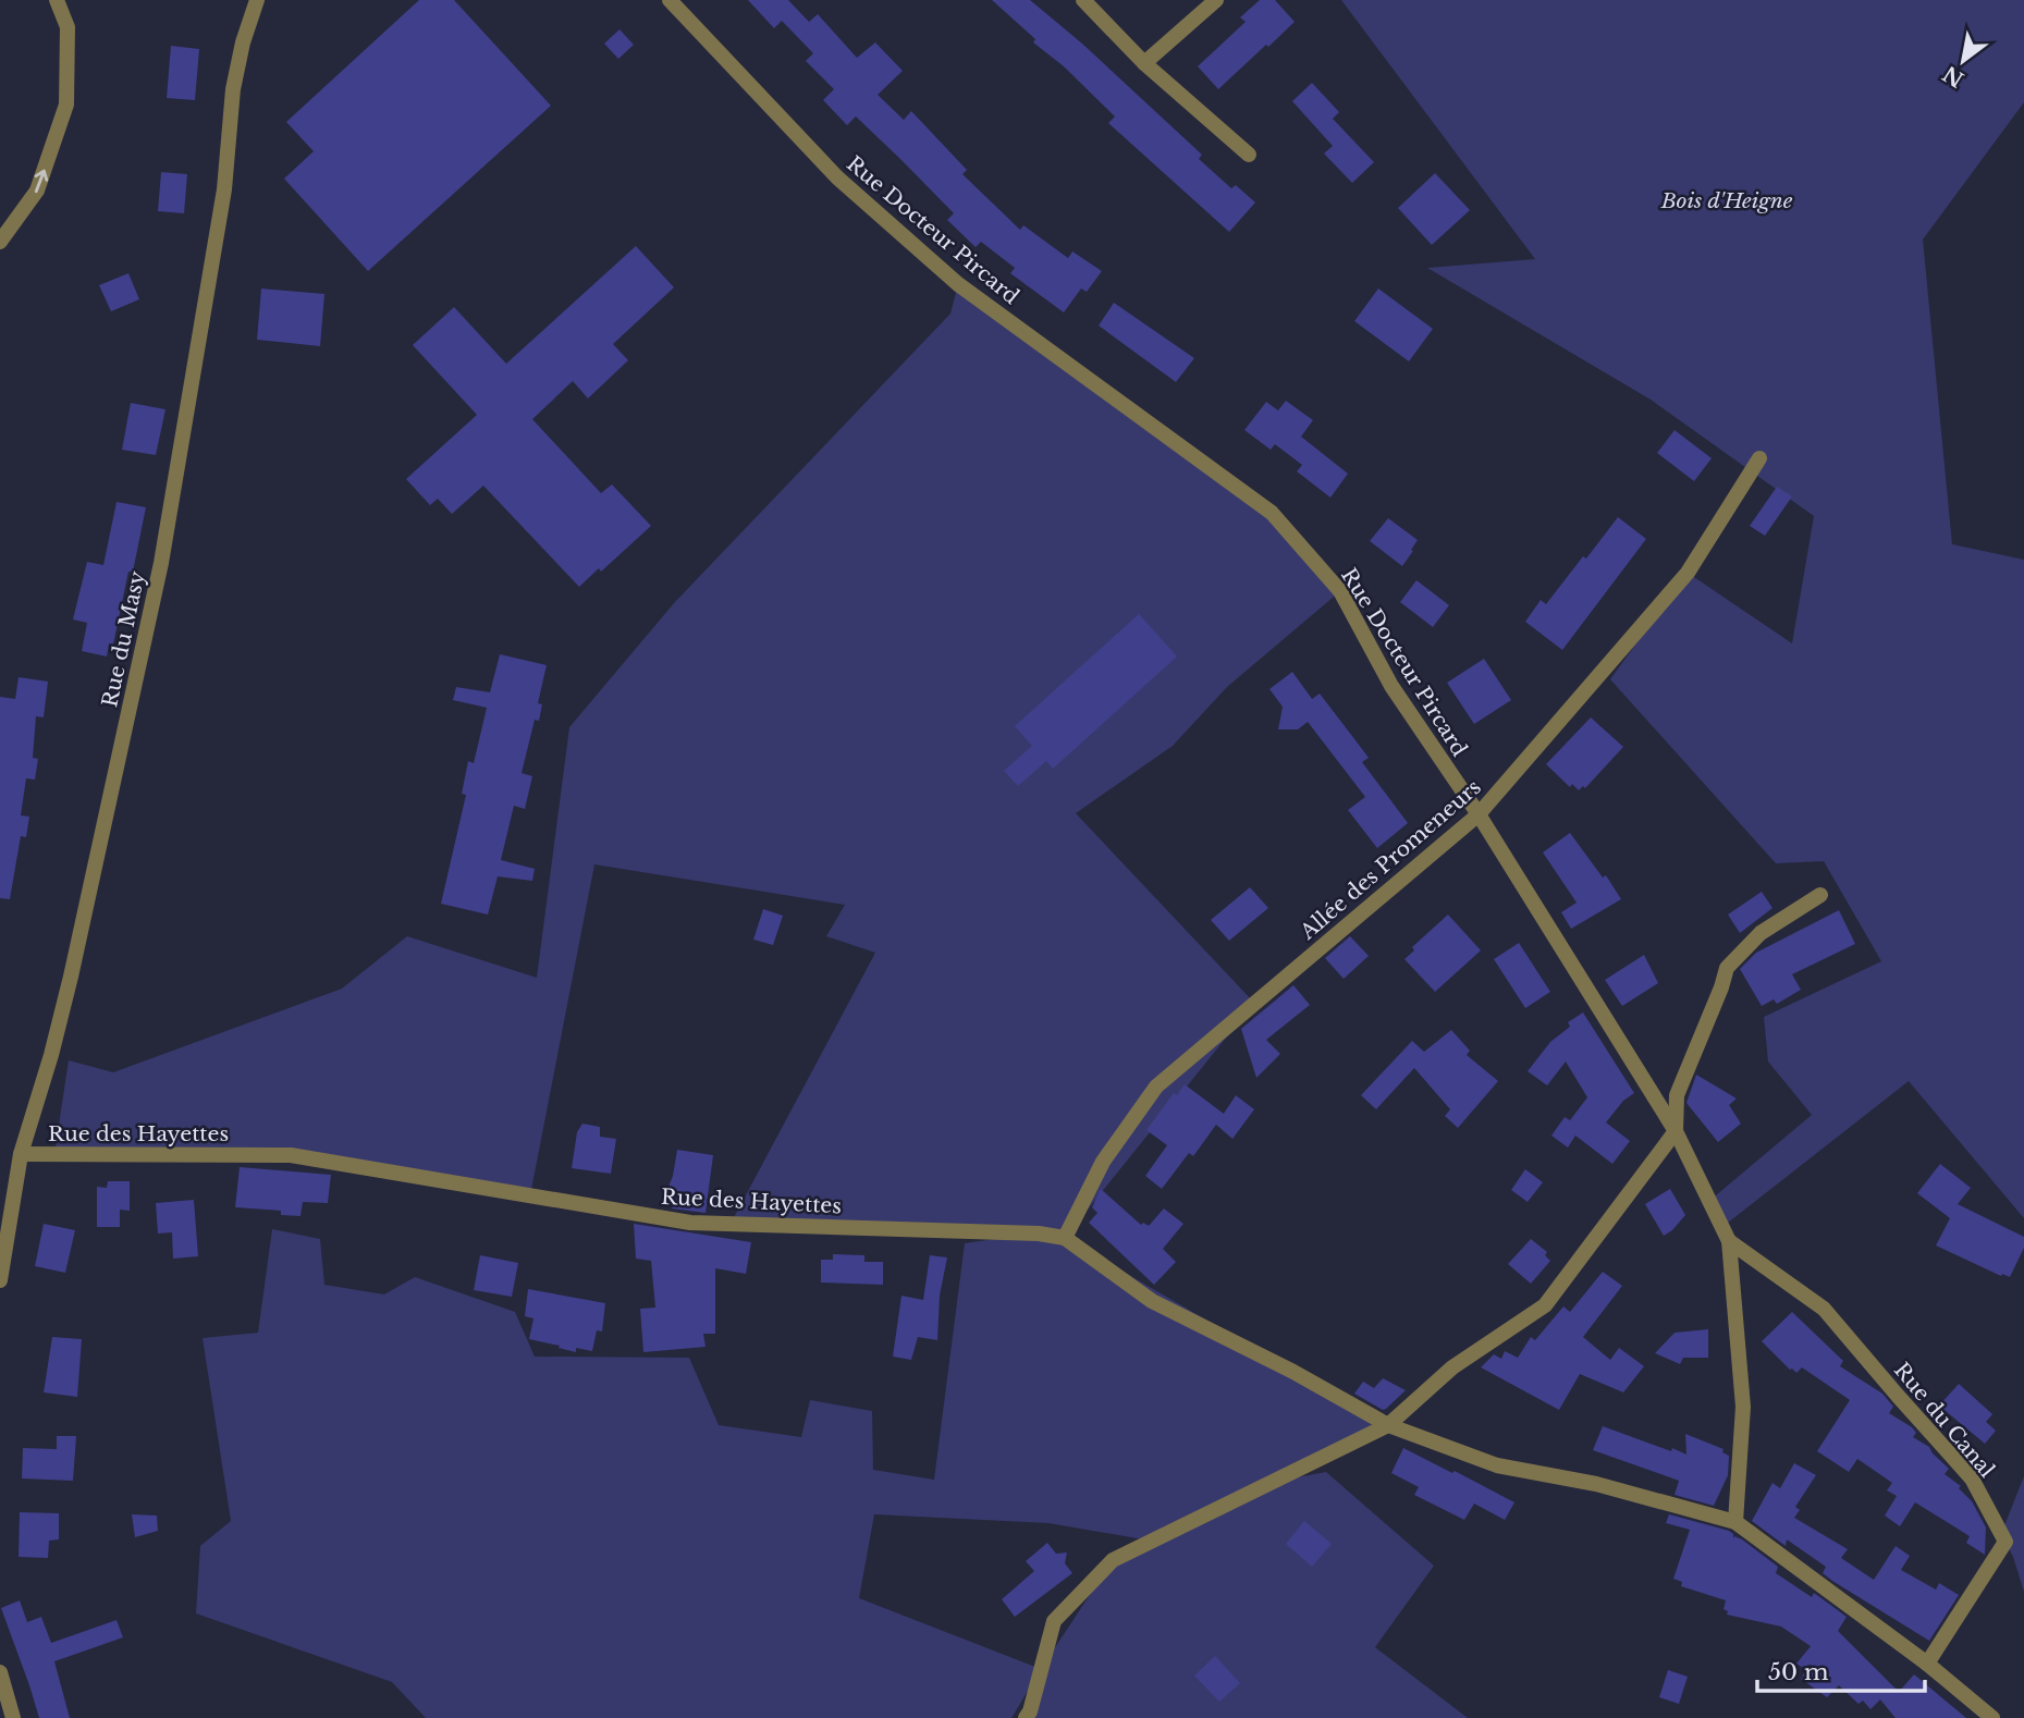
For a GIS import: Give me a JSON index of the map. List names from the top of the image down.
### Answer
{
  "streets": {
    "street": [
      "Rue Docteur Pircard",
      "Rue du Masy",
      "Allée des Promeneurs",
      "Rue des Hayettes",
      "Rue du Canal"
    ]
  },
  "crossings": [
    ["Rue Docteur Pircard", "Allée des Promeneurs"],
    ["Rue Docteur Pircard", "Rue des Hayettes"],
    ["Rue Docteur Pircard", "Rue du Canal"],
    ["Rue du Masy", "Rue des Hayettes"],
    ["Allée des Promeneurs", "Rue des Hayettes"]
  ],
  "parks": ["Bois d'Heigne"],
  "scale_bar": "50 m",
  "north": "bottom left"
}
